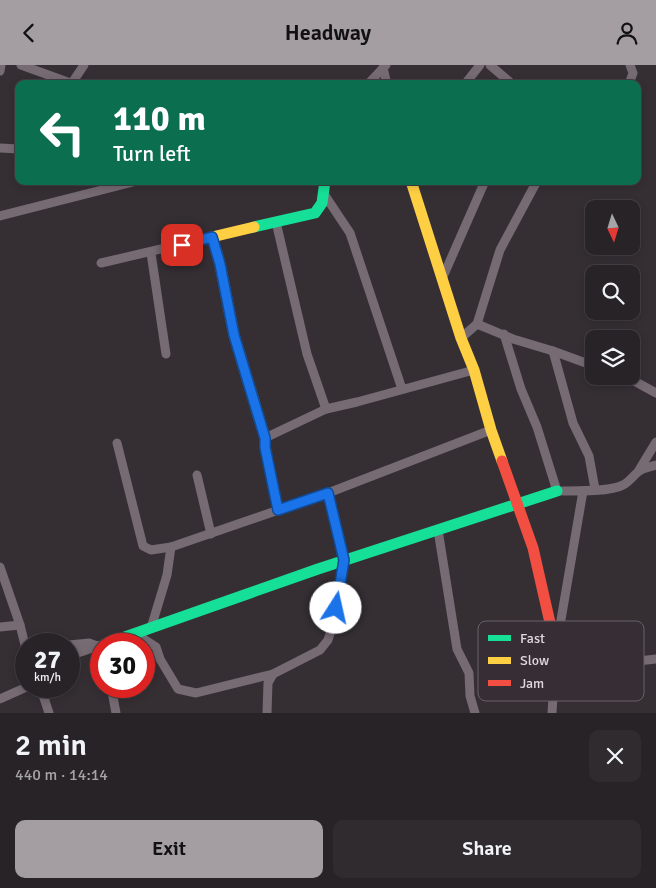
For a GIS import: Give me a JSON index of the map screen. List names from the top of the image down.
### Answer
{
  "legend": ["Fast", "Slow", "Jam"],
  "north": "bottom",
  "page": {
    "header": "Headway",
    "turn": ["110 m", "Turn left"],
    "speed": "27 km/h",
    "limit": "30",
    "heading": ["2 min", "440 m · 14:14"],
    "buttons": ["Exit", "Share"]
  }
}
